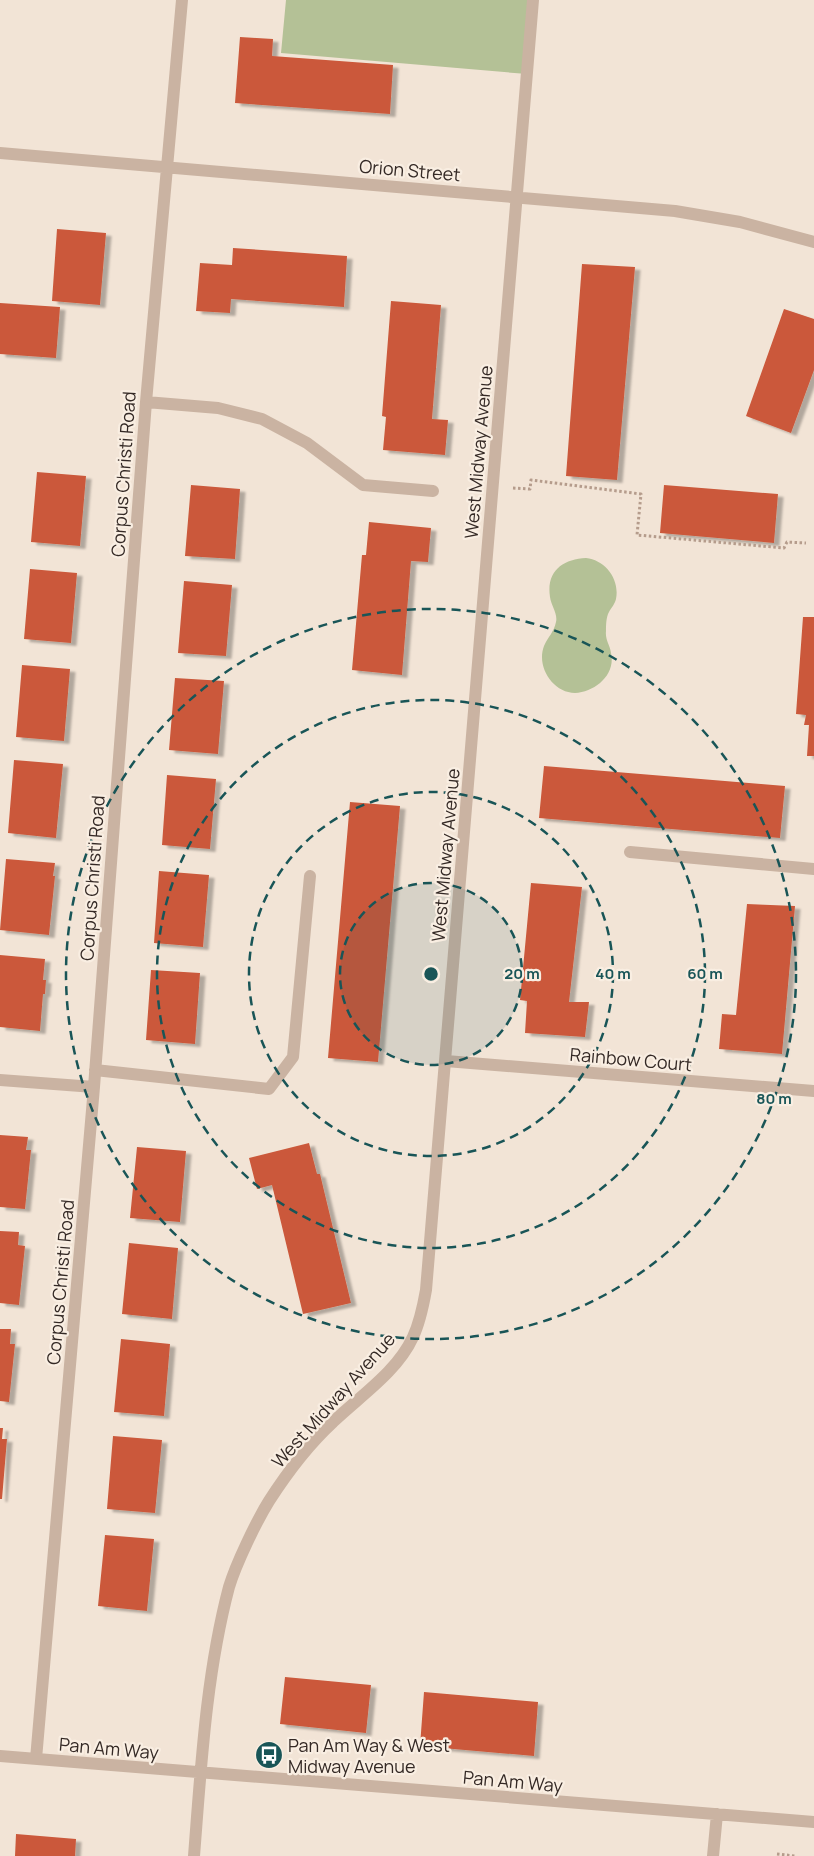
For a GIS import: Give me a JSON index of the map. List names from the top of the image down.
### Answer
{
  "streets": {
    "street": [
      "Orion Street",
      "West Midway Avenue",
      "Corpus Christi Road",
      "Rainbow Court",
      "Pan Am Way"
    ]
  },
  "crossings": [
    ["Orion Street", "West Midway Avenue"],
    ["Orion Street", "Corpus Christi Road"],
    ["West Midway Avenue", "Rainbow Court"],
    ["West Midway Avenue", "Pan Am Way"],
    ["Corpus Christi Road", "Pan Am Way"]
  ],
  "places": {
    "bus stop": ["Pan Am Way & West Midway Avenue"]
  },
  "rings": [
    "20 m",
    "40 m",
    "60 m",
    "80 m"
  ]
}
